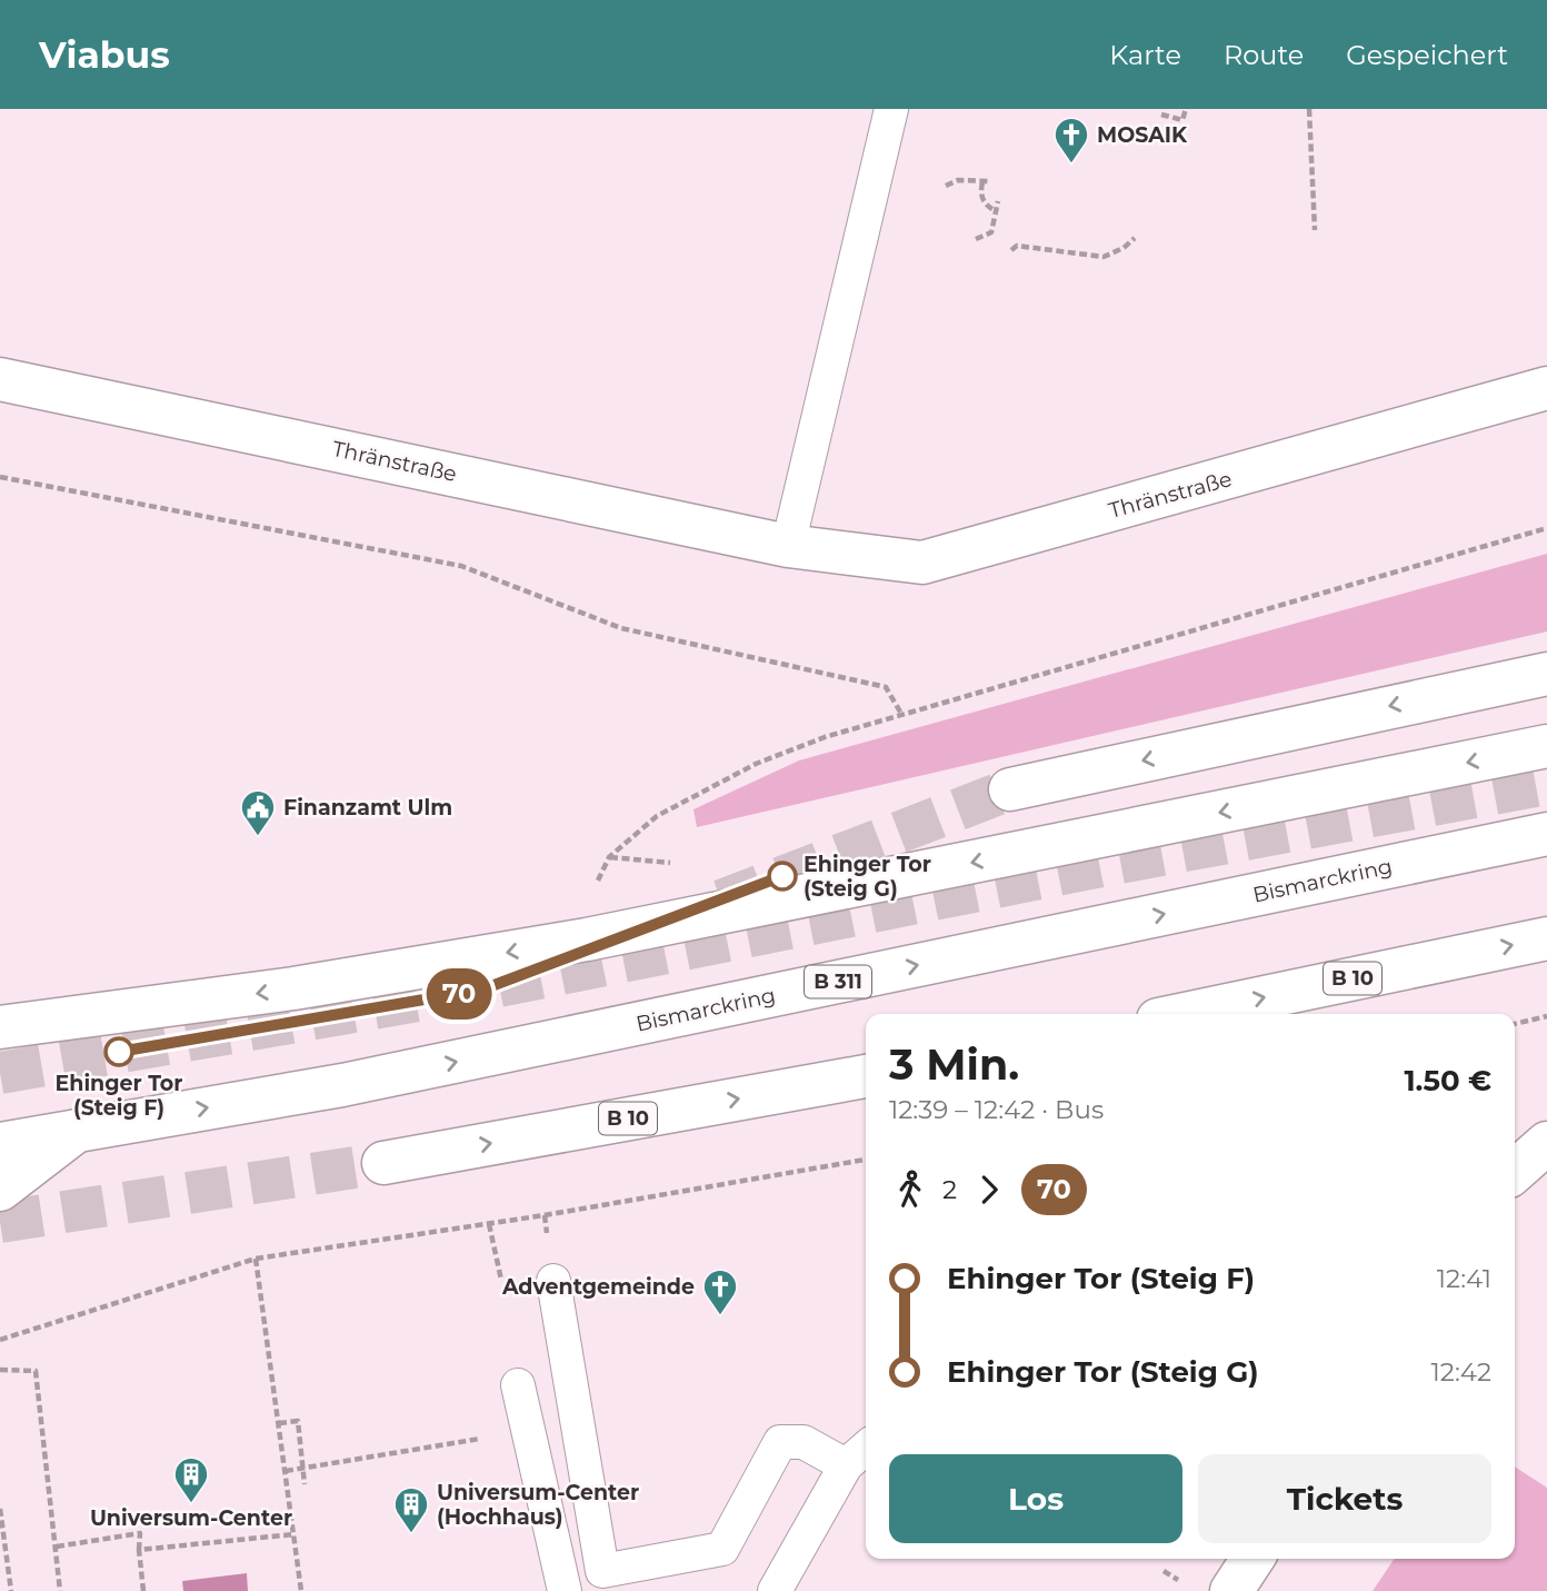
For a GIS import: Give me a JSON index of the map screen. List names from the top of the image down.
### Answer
{
  "streets": {
    "main road": [
      "Thränstraße",
      "Bismarckring",
      "B 10",
      "B 311"
    ]
  },
  "places": {
    "church": ["MOSAIK", "Adventgemeinde"],
    "public building": ["Finanzamt Ulm"],
    "other": ["Ehinger Tor (Steig G)", "Ehinger Tor (Steig F)"],
    "building": ["Universum-Center", "Universum-Center (Hochhaus)"]
  },
  "lines": ["bus line 70"],
  "page": {
    "header": "Viabus",
    "nav": ["Karte", "Route", "Gespeichert"],
    "on_map": "70",
    "heading": ["3 Min.", "12:39 – 12:42 · Bus", "1.50 €"],
    "legs": ["2", "70"],
    "list": [
      {
        "name": "Ehinger Tor (Steig F)",
        "value": "12:41"
      },
      {
        "name": "Ehinger Tor (Steig G)",
        "value": "12:42"
      }
    ],
    "buttons": ["Los", "Tickets"]
  }
}
